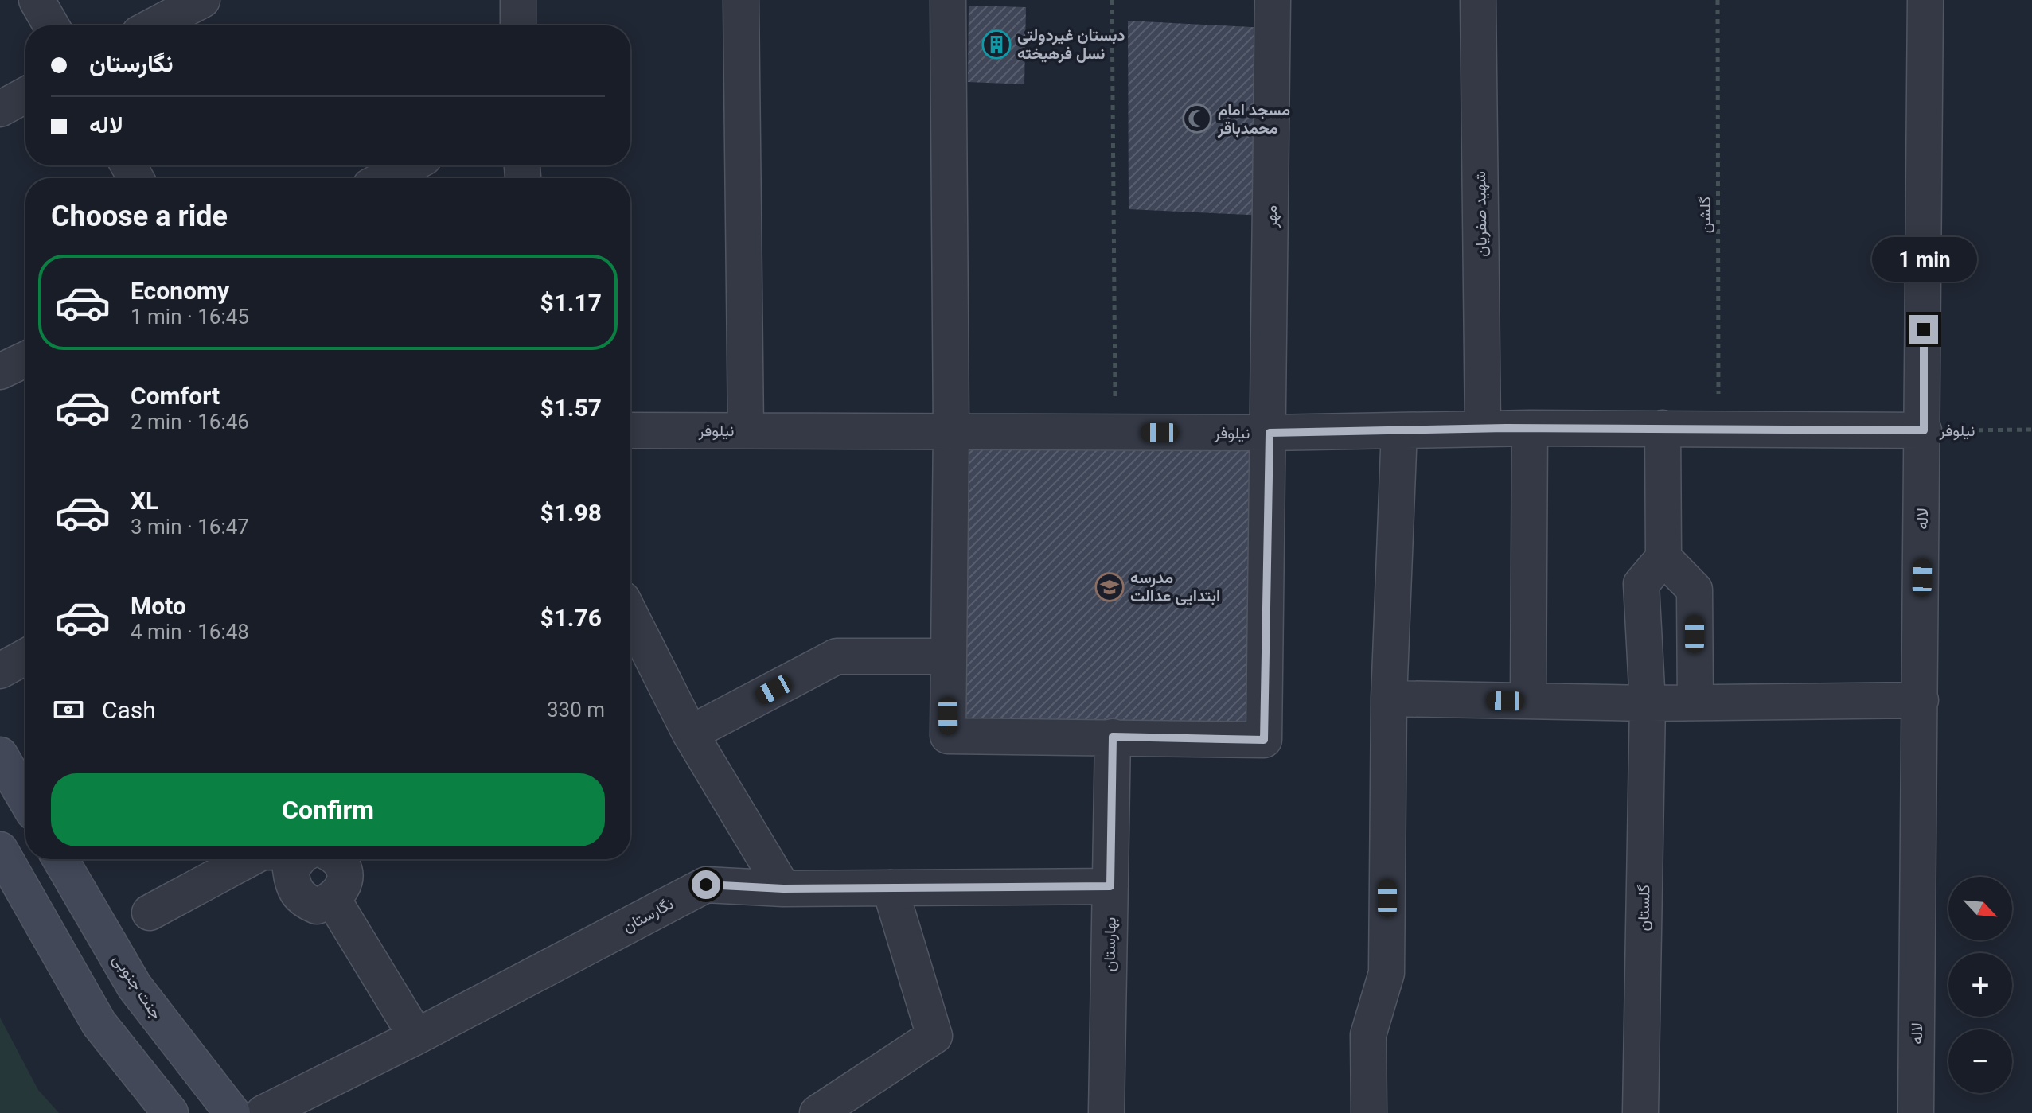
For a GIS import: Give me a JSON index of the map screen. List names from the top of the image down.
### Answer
{
  "streets": {
    "main road": ["جنت جنوبی"],
    "street": [
      "شهید صفریان",
      "مهر",
      "نیلوفر",
      "لاله",
      "گلستان",
      "نگارستان",
      "بهارستان"
    ],
    "path": ["گلشن"]
  },
  "crossings": [
    ["شهید صفریان", "نیلوفر"],
    ["گلشن", "نیلوفر"],
    ["مهر", "نیلوفر"],
    ["مهر", "بهارستان"],
    ["نیلوفر", "لاله"],
    ["نگارستان", "بهارستان"]
  ],
  "places": {
    "building": ["دبستان غیردولتی نسل فرهیخته"],
    "mosque": ["مسجد امام محمدباقر"],
    "school or university": ["مدرسه ابتدایی عدالت"]
  },
  "north": "bottom right",
  "page": {
    "banner": ["نگارستان", "لاله"],
    "heading": "Choose a ride",
    "bubble": "1 min",
    "list": [
      {
        "name": "Economy",
        "note": "1 min · 16:45",
        "value": "$1.17"
      },
      {
        "name": "Comfort",
        "note": "2 min · 16:46",
        "value": "$1.57"
      },
      {
        "name": "XL",
        "note": "3 min · 16:47",
        "value": "$1.98"
      },
      {
        "name": "Moto",
        "note": "4 min · 16:48",
        "value": "$1.76"
      }
    ],
    "pay": ["Cash", "330 m"],
    "buttons": "Confirm",
    "map_buttons": ["+", "−"]
  }
}
